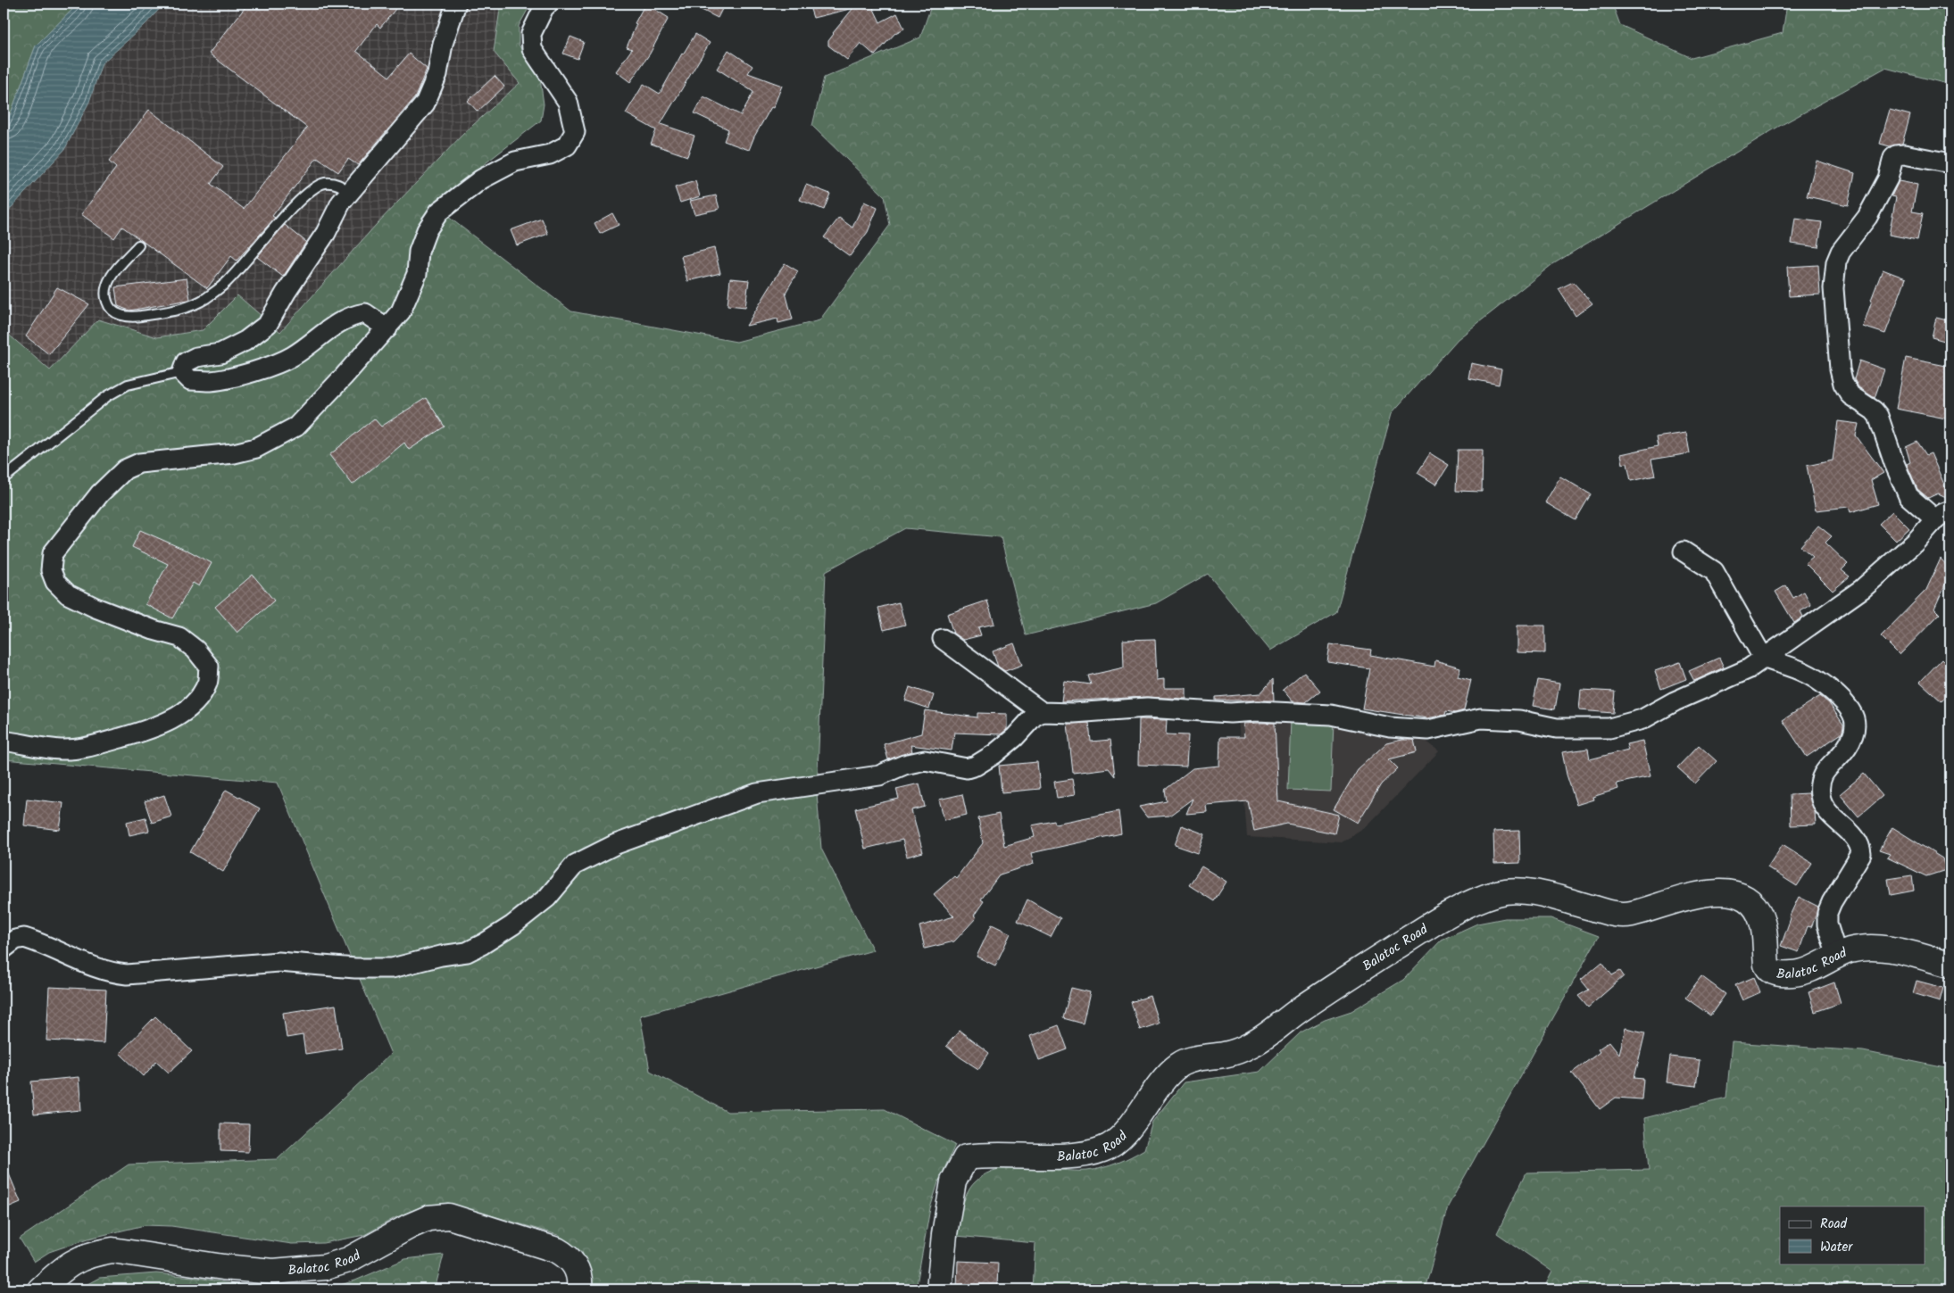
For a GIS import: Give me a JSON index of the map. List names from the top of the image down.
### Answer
{
  "streets": {
    "main road": ["Balatoc Road"]
  },
  "legend": ["Road", "Water"]
}
